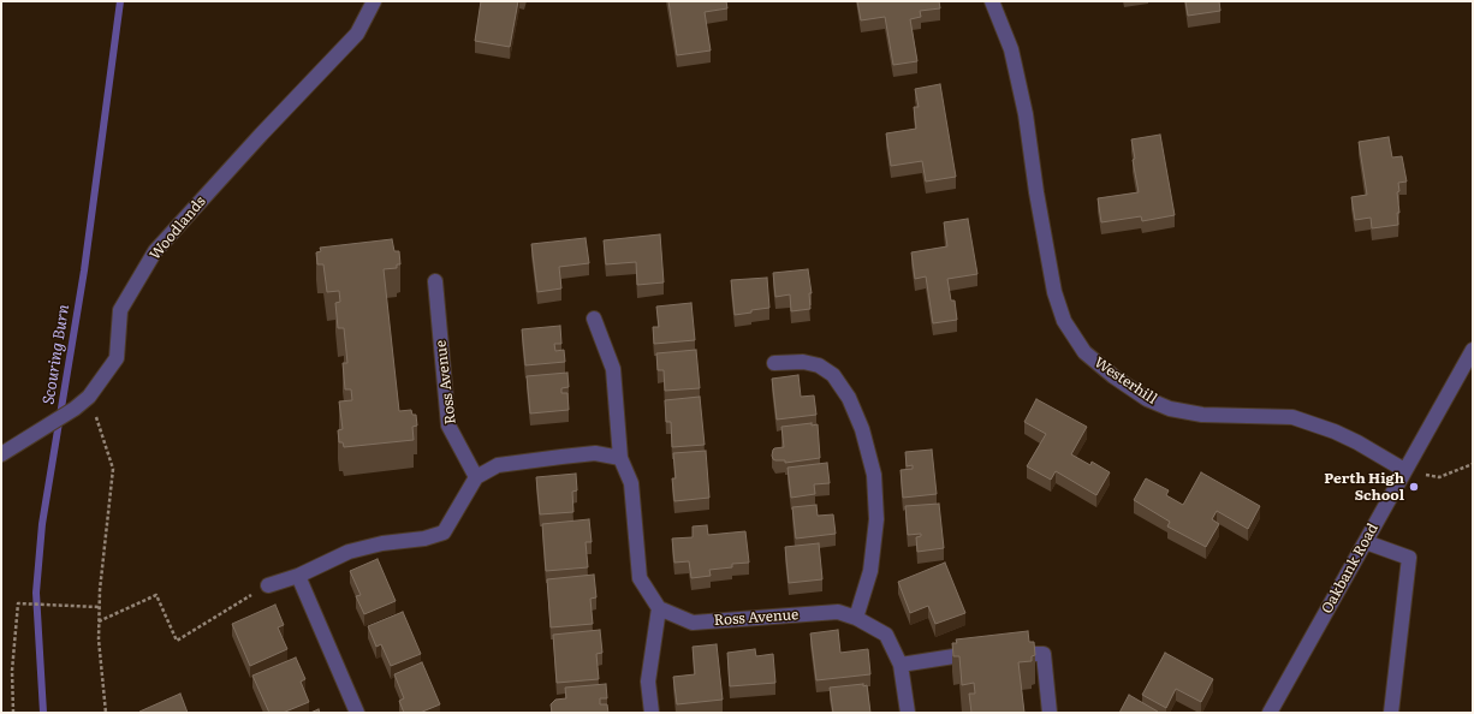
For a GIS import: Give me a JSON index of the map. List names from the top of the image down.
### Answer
{
  "streets": {
    "street": [
      "Woodlands",
      "Westerhill",
      "Ross Avenue",
      "Oakbank Road"
    ]
  },
  "crossings": [
    ["Westerhill", "Oakbank Road"]
  ],
  "water": ["Scouring Burn"],
  "places": ["Perth High School"]
}
